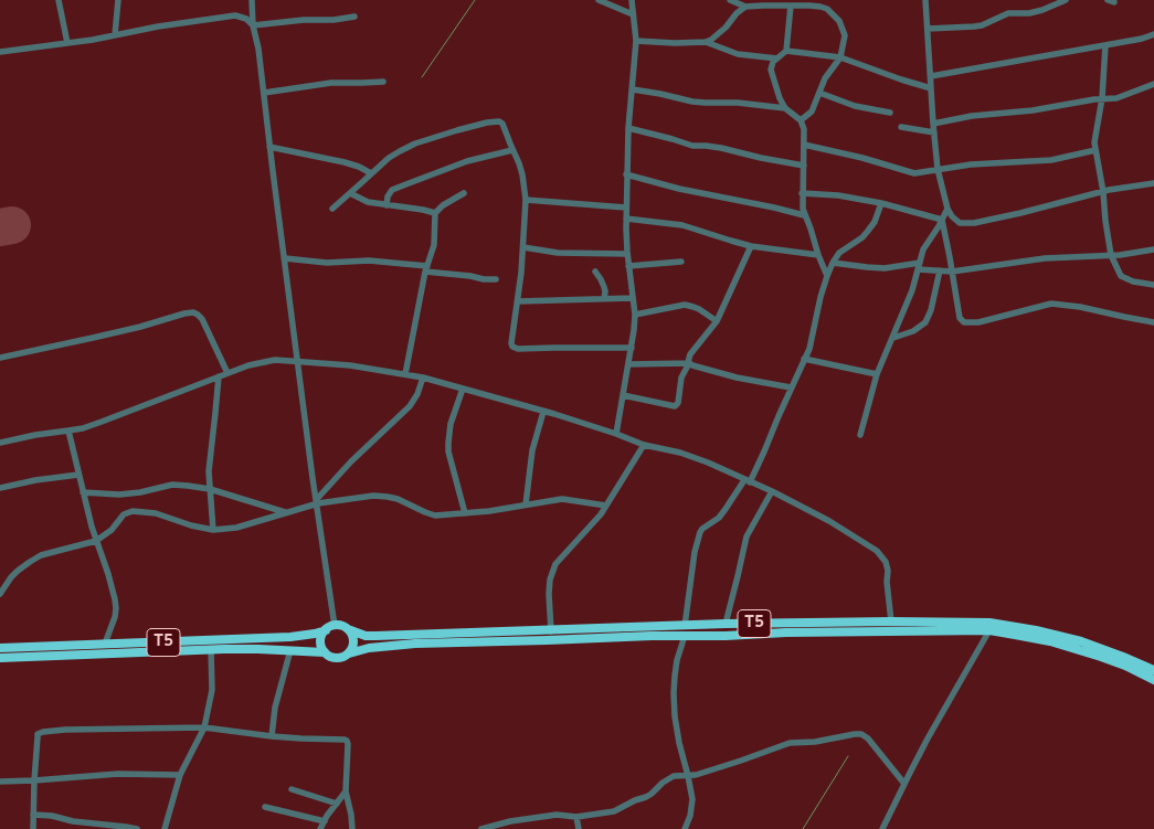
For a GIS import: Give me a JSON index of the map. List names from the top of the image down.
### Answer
{
  "streets": {
    "highway": ["T5"]
  }
}
